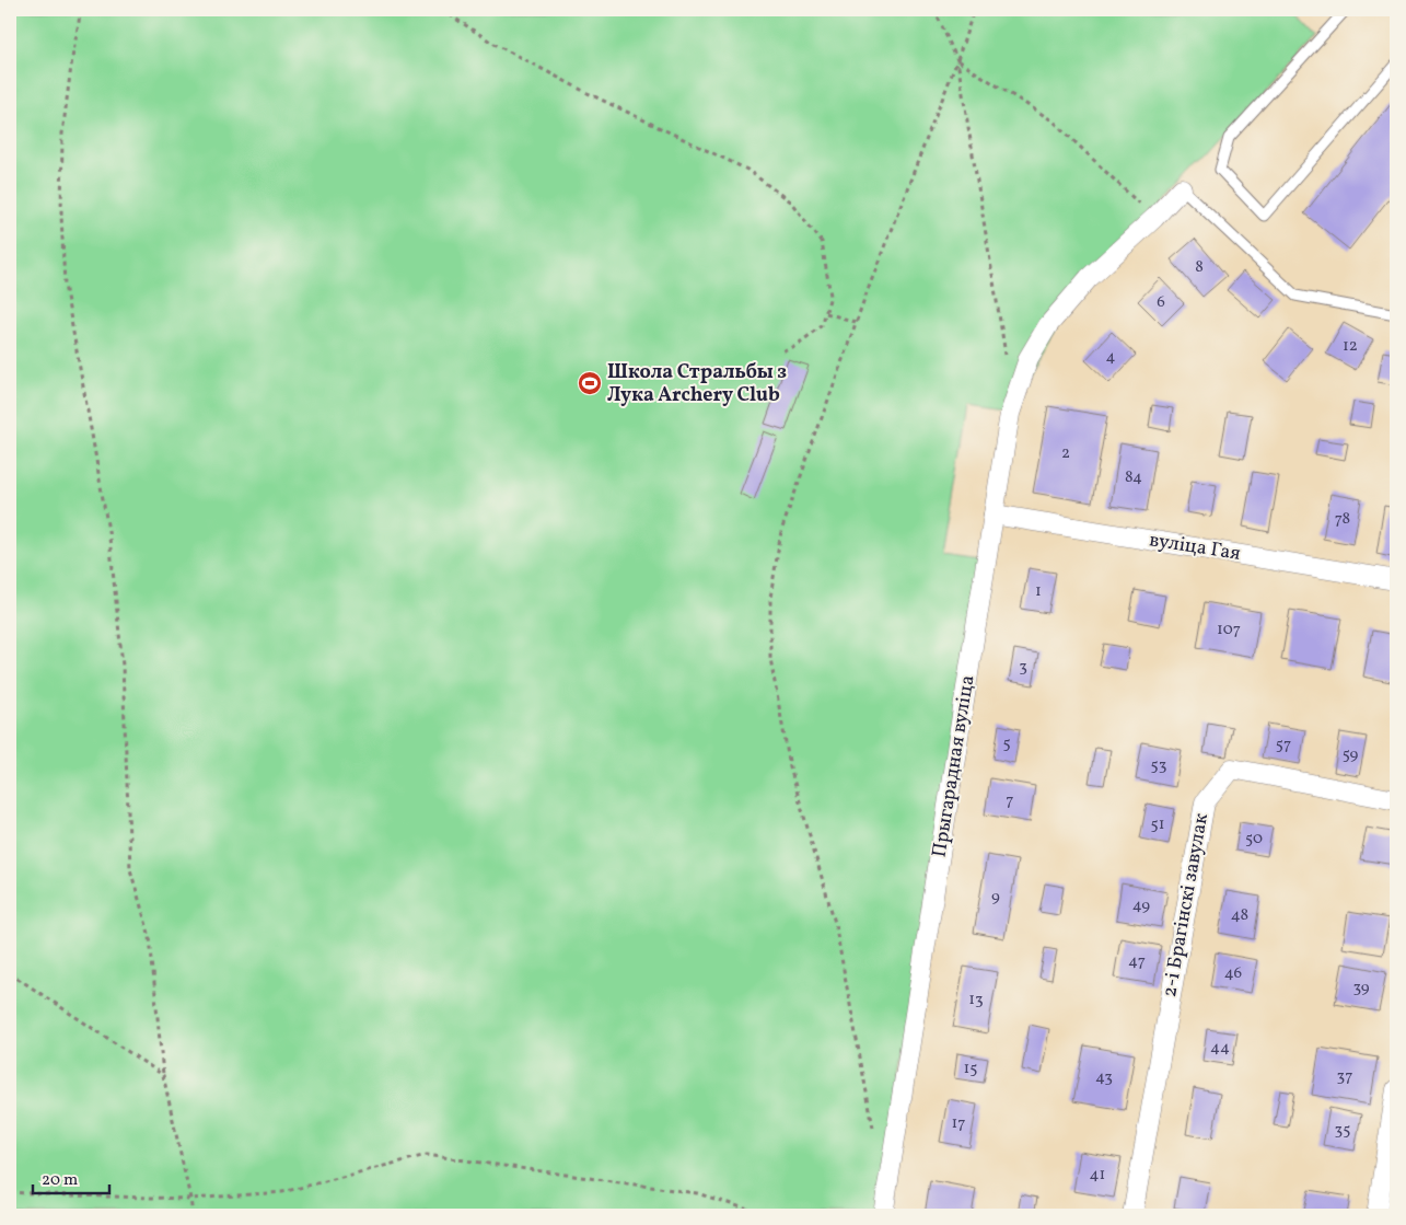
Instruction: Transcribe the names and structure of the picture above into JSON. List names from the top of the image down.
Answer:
{
  "streets": {
    "street": ["вуліца Гая", "Прыгарадная вуліца", "2-і Брагінскі завулак"]
  },
  "crossings": [
    ["вуліца Гая", "Прыгарадная вуліца"]
  ],
  "places": {
    "sports": ["Школа Стральбы з Лука Archery Club"]
  },
  "house_numbers": [
    "8",
    "6",
    "12",
    "4",
    "2",
    "84",
    "78",
    "1",
    "107",
    "3",
    "5",
    "57",
    "59",
    "53",
    "7",
    "51",
    "50",
    "9",
    "49",
    "48",
    "47",
    "46",
    "39",
    "13",
    "44",
    "15",
    "37",
    "43",
    "17",
    "35",
    "41"
  ],
  "scale_bar": "20 m"
}
